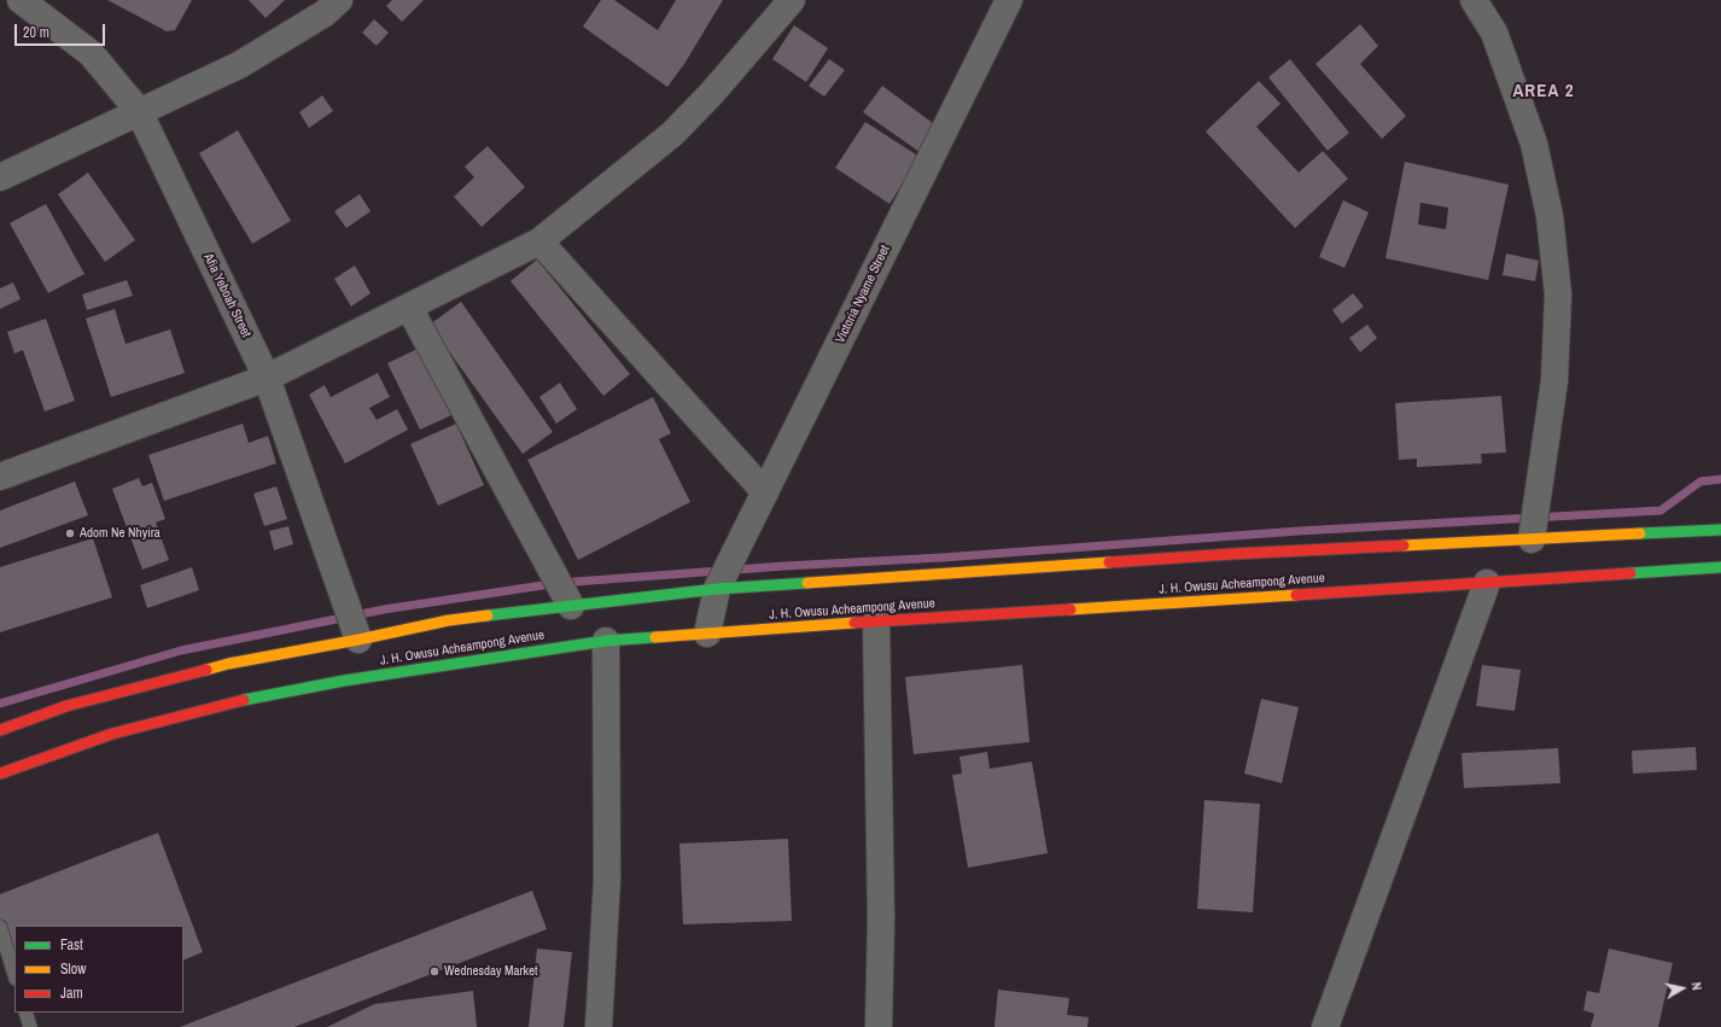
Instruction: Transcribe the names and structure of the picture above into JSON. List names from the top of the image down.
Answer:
{
  "streets": {
    "street": ["Victoria Nyame Street", "Afia Yeboah Street", "J. H. Owusu Acheampong Avenue"]
  },
  "crossings": [
    ["Victoria Nyame Street", "J. H. Owusu Acheampong Avenue"],
    ["Afia Yeboah Street", "J. H. Owusu Acheampong Avenue"]
  ],
  "districts": ["AREA 2"],
  "places": ["Adom Ne Nhyira", "Wednesday Market"],
  "legend": ["Fast", "Slow", "Jam"],
  "scale_bar": "20 m",
  "north": "right"
}
